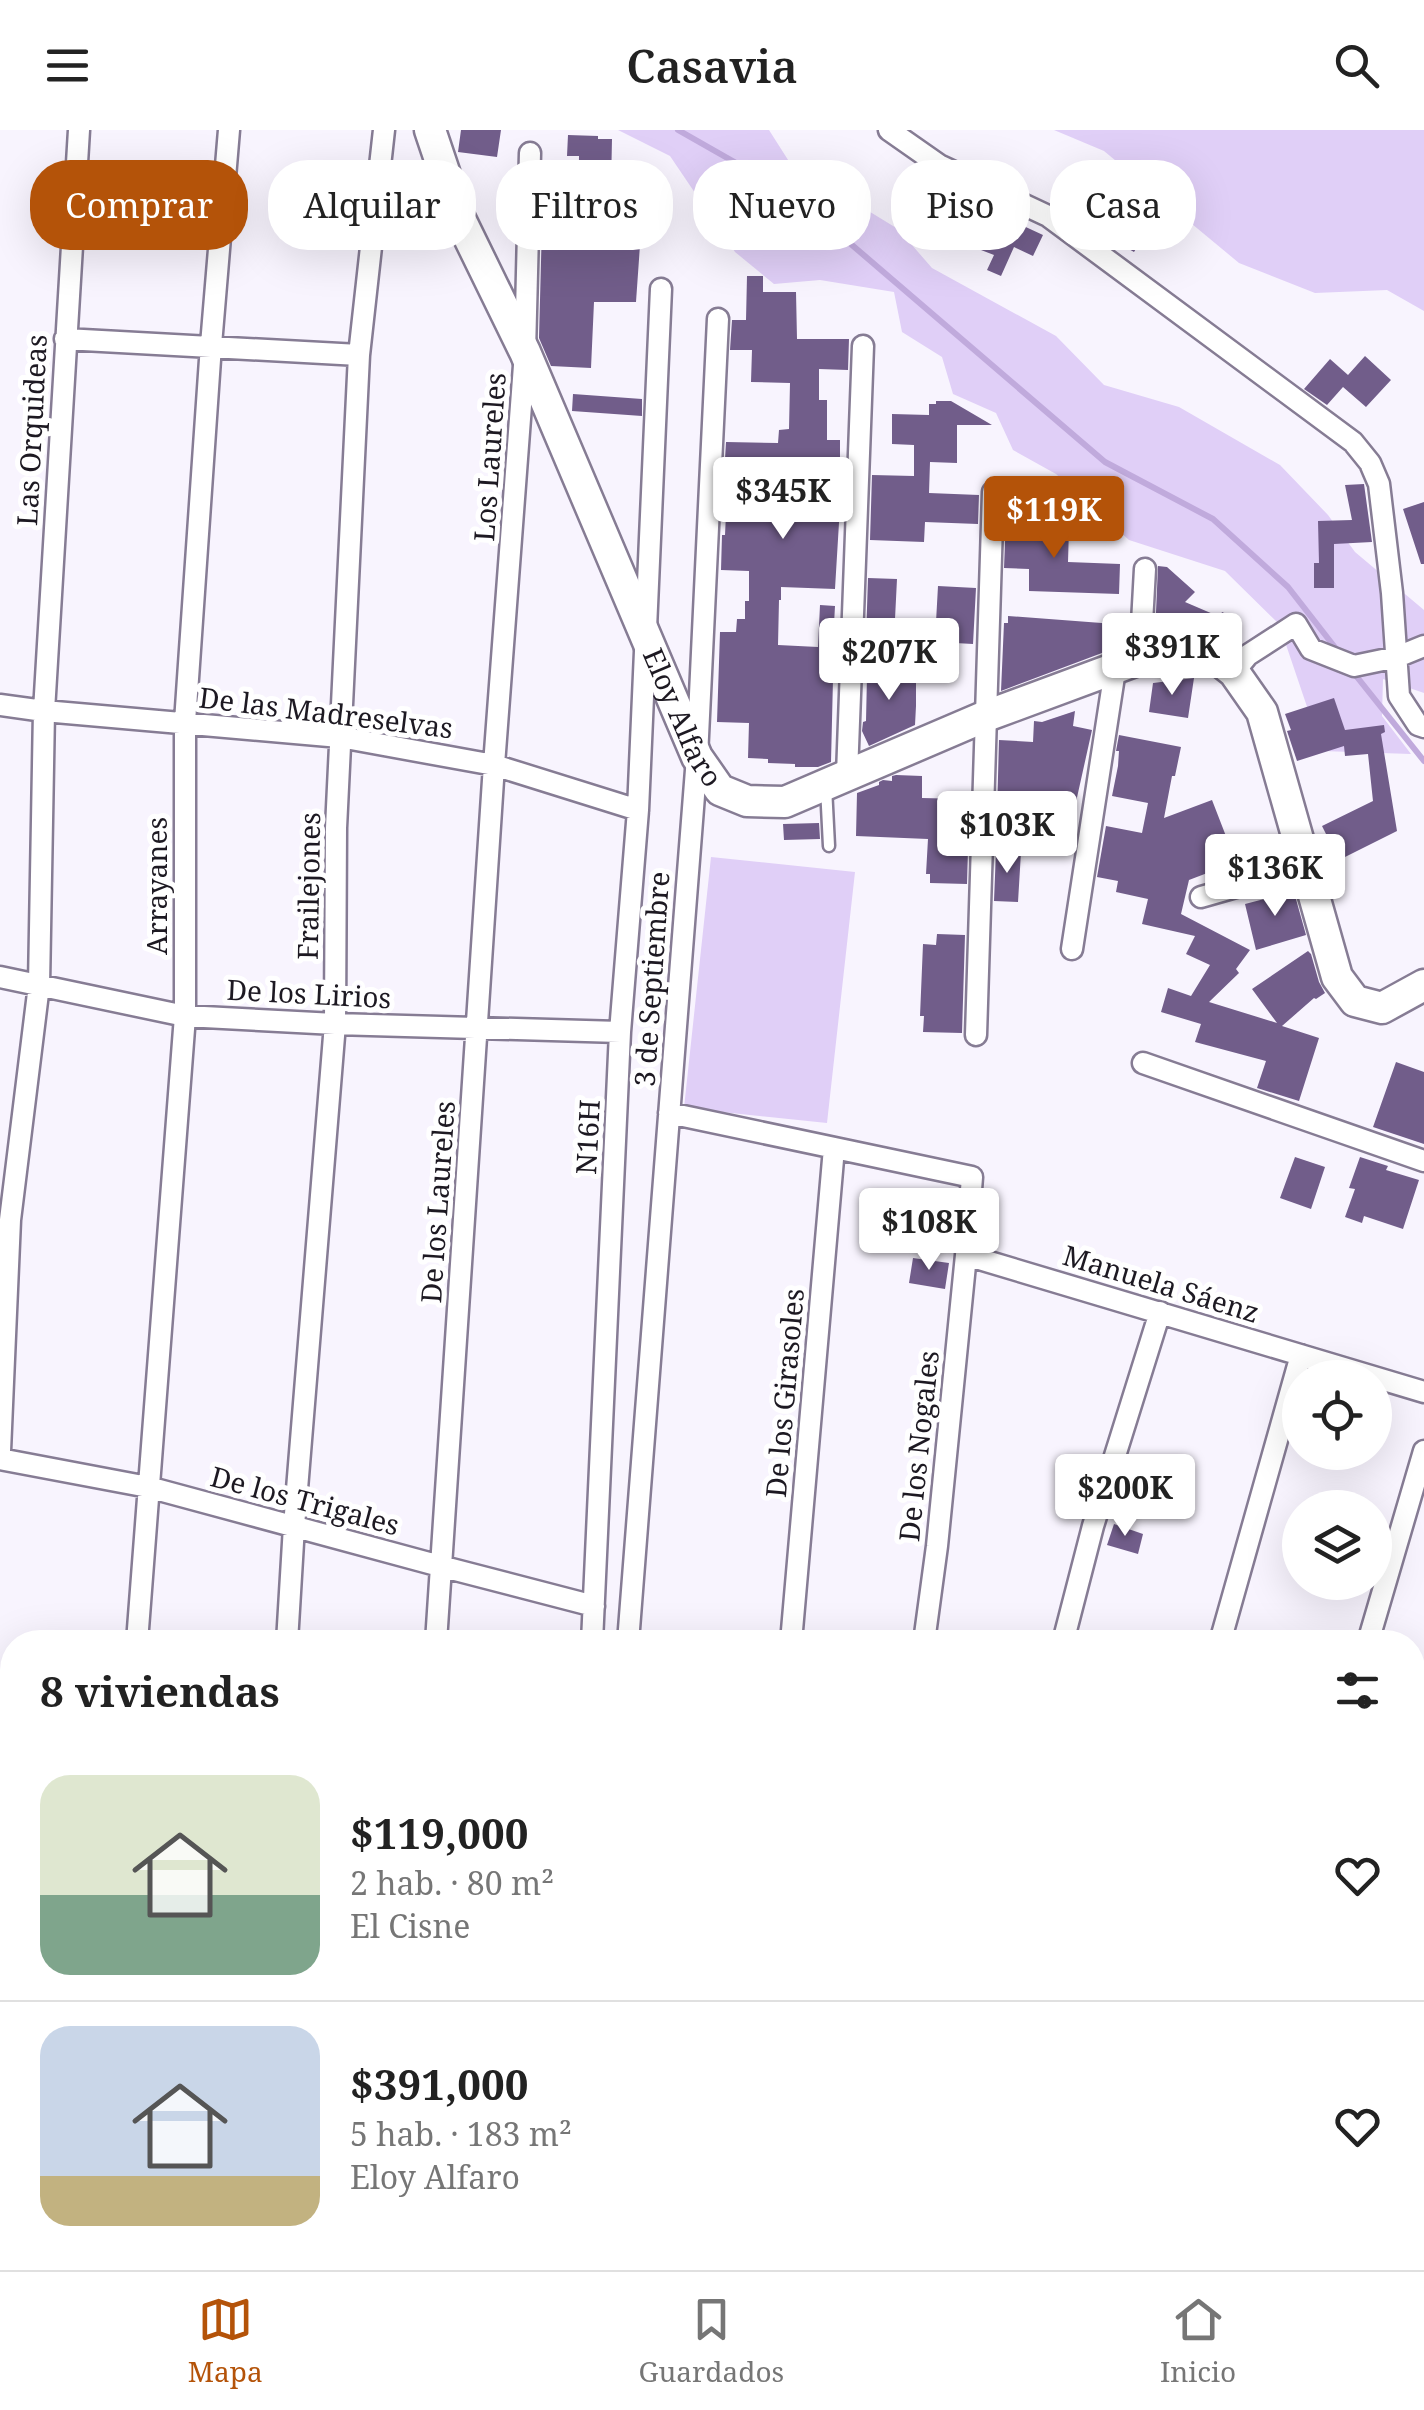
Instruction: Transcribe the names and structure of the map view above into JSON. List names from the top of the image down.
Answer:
{
  "streets": {
    "street": [
      "Las Orquideas",
      "Los Laureles",
      "De las Madreselvas",
      "Eloy Alfaro",
      "Arrayanes",
      "Frailejones",
      "3 de Septiembre",
      "De los Lirios",
      "N16H",
      "De los Laureles",
      "Manuela Sáenz",
      "De los Girasoles",
      "De los Nogales",
      "De los Trigales"
    ]
  },
  "crossings": [
    ["Las Orquideas", "De las Madreselvas"],
    ["Las Orquideas", "De los Lirios"],
    ["Los Laureles", "De las Madreselvas"],
    ["Los Laureles", "Eloy Alfaro"],
    ["Los Laureles", "De los Laureles"],
    ["De las Madreselvas", "Arrayanes"],
    ["De las Madreselvas", "Frailejones"],
    ["De las Madreselvas", "N16H"],
    ["De las Madreselvas", "De los Laureles"],
    ["Eloy Alfaro", "3 de Septiembre"],
    ["Eloy Alfaro", "N16H"],
    ["Arrayanes", "De los Lirios"],
    ["Arrayanes", "De los Trigales"],
    ["Frailejones", "De los Lirios"],
    ["Frailejones", "De los Trigales"],
    ["De los Lirios", "N16H"],
    ["De los Lirios", "De los Laureles"],
    ["N16H", "De los Trigales"],
    ["De los Laureles", "De los Trigales"],
    ["Manuela Sáenz", "De los Nogales"]
  ],
  "page": {
    "header": "Casavia",
    "chip": [
      "Comprar",
      "Alquilar",
      "Filtros",
      "Nuevo",
      "Piso",
      "Casa"
    ],
    "price": [
      "$345K",
      "$119K",
      "$391K",
      "$207K",
      "$103K",
      "$136K",
      "$108K",
      "$200K"
    ],
    "heading": "8 viviendas",
    "list": [
      {
        "name": "$119,000",
        "note": "2 hab. · 80 m² · El Cisne"
      },
      {
        "name": "$391,000",
        "note": "5 hab. · 183 m² · Eloy Alfaro"
      }
    ],
    "tabs": ["Mapa", "Guardados", "Inicio"]
  }
}
